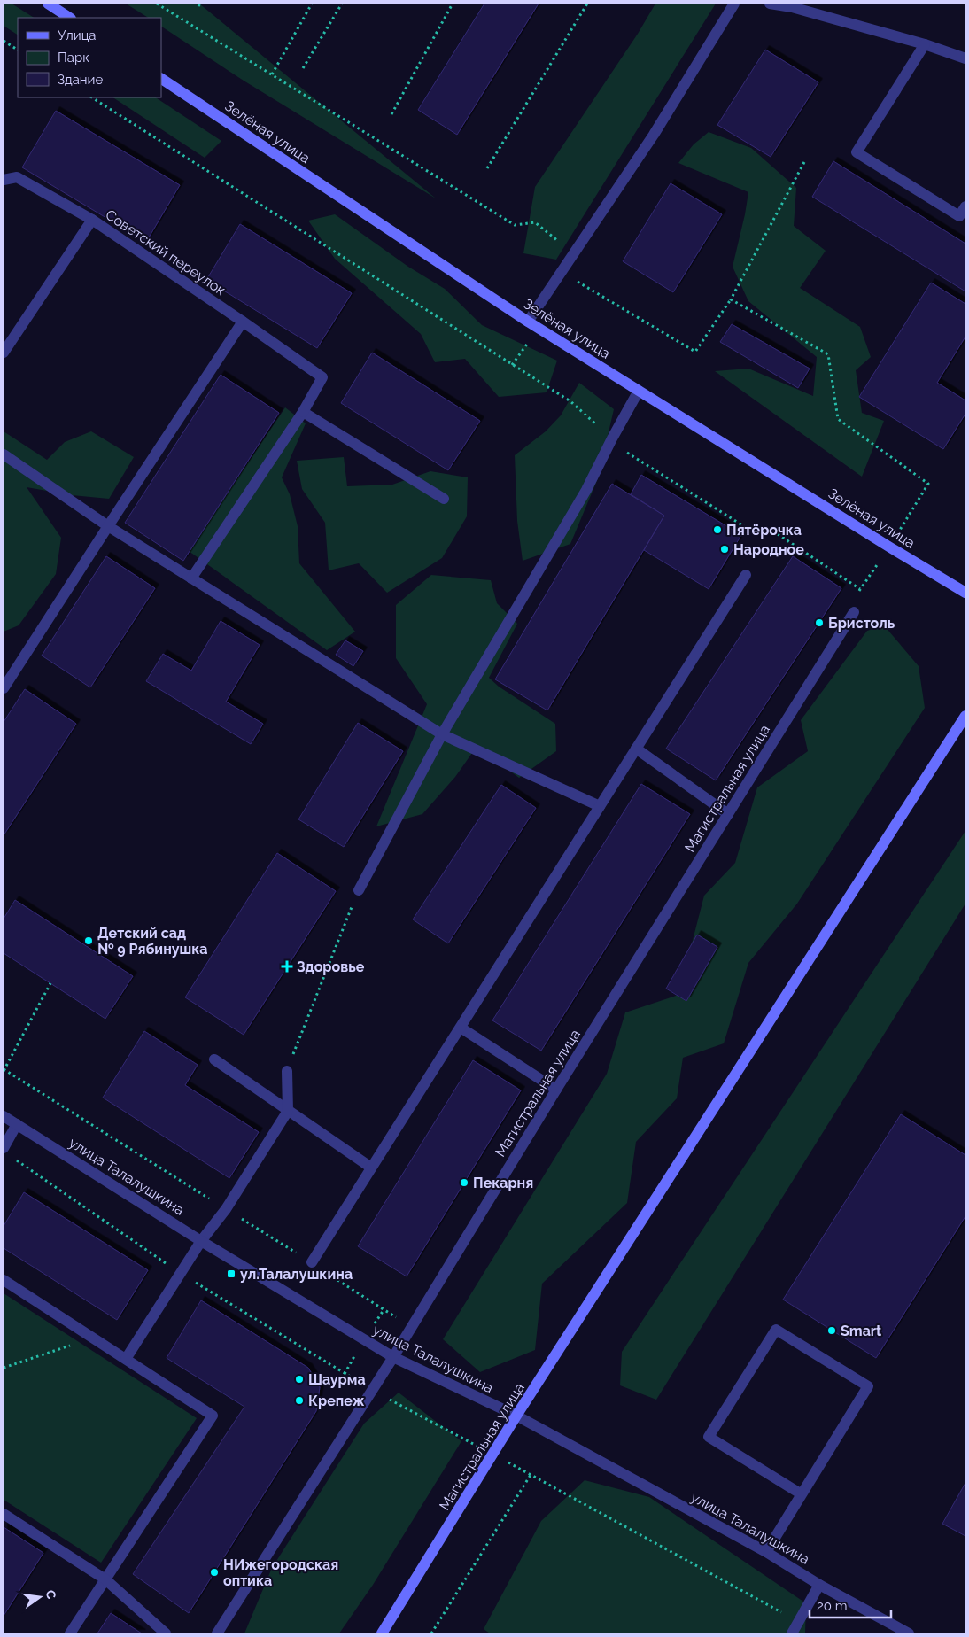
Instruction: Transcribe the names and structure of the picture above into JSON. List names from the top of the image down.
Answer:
{
  "streets": {
    "main road": ["Зелёная улица", "Магистральная улица"],
    "street": ["Советский переулок", "улица Талалушкина"]
  },
  "crossings": [
    ["Магистральная улица", "улица Талалушкина"]
  ],
  "places": {
    "other": [
      "Пятёрочка",
      "Народное",
      "Бристоль",
      "Детский сад № 9 Рябинушка",
      "Пекарня",
      "Smart",
      "Шаурма",
      "Крепеж",
      "НИжегородская оптика"
    ],
    "health": ["Здоровье"],
    "transit": ["ул.Талалушкина"]
  },
  "legend": ["Улица", "Парк", "Здание"],
  "scale_bar": "20 m",
  "north": "right"
}
